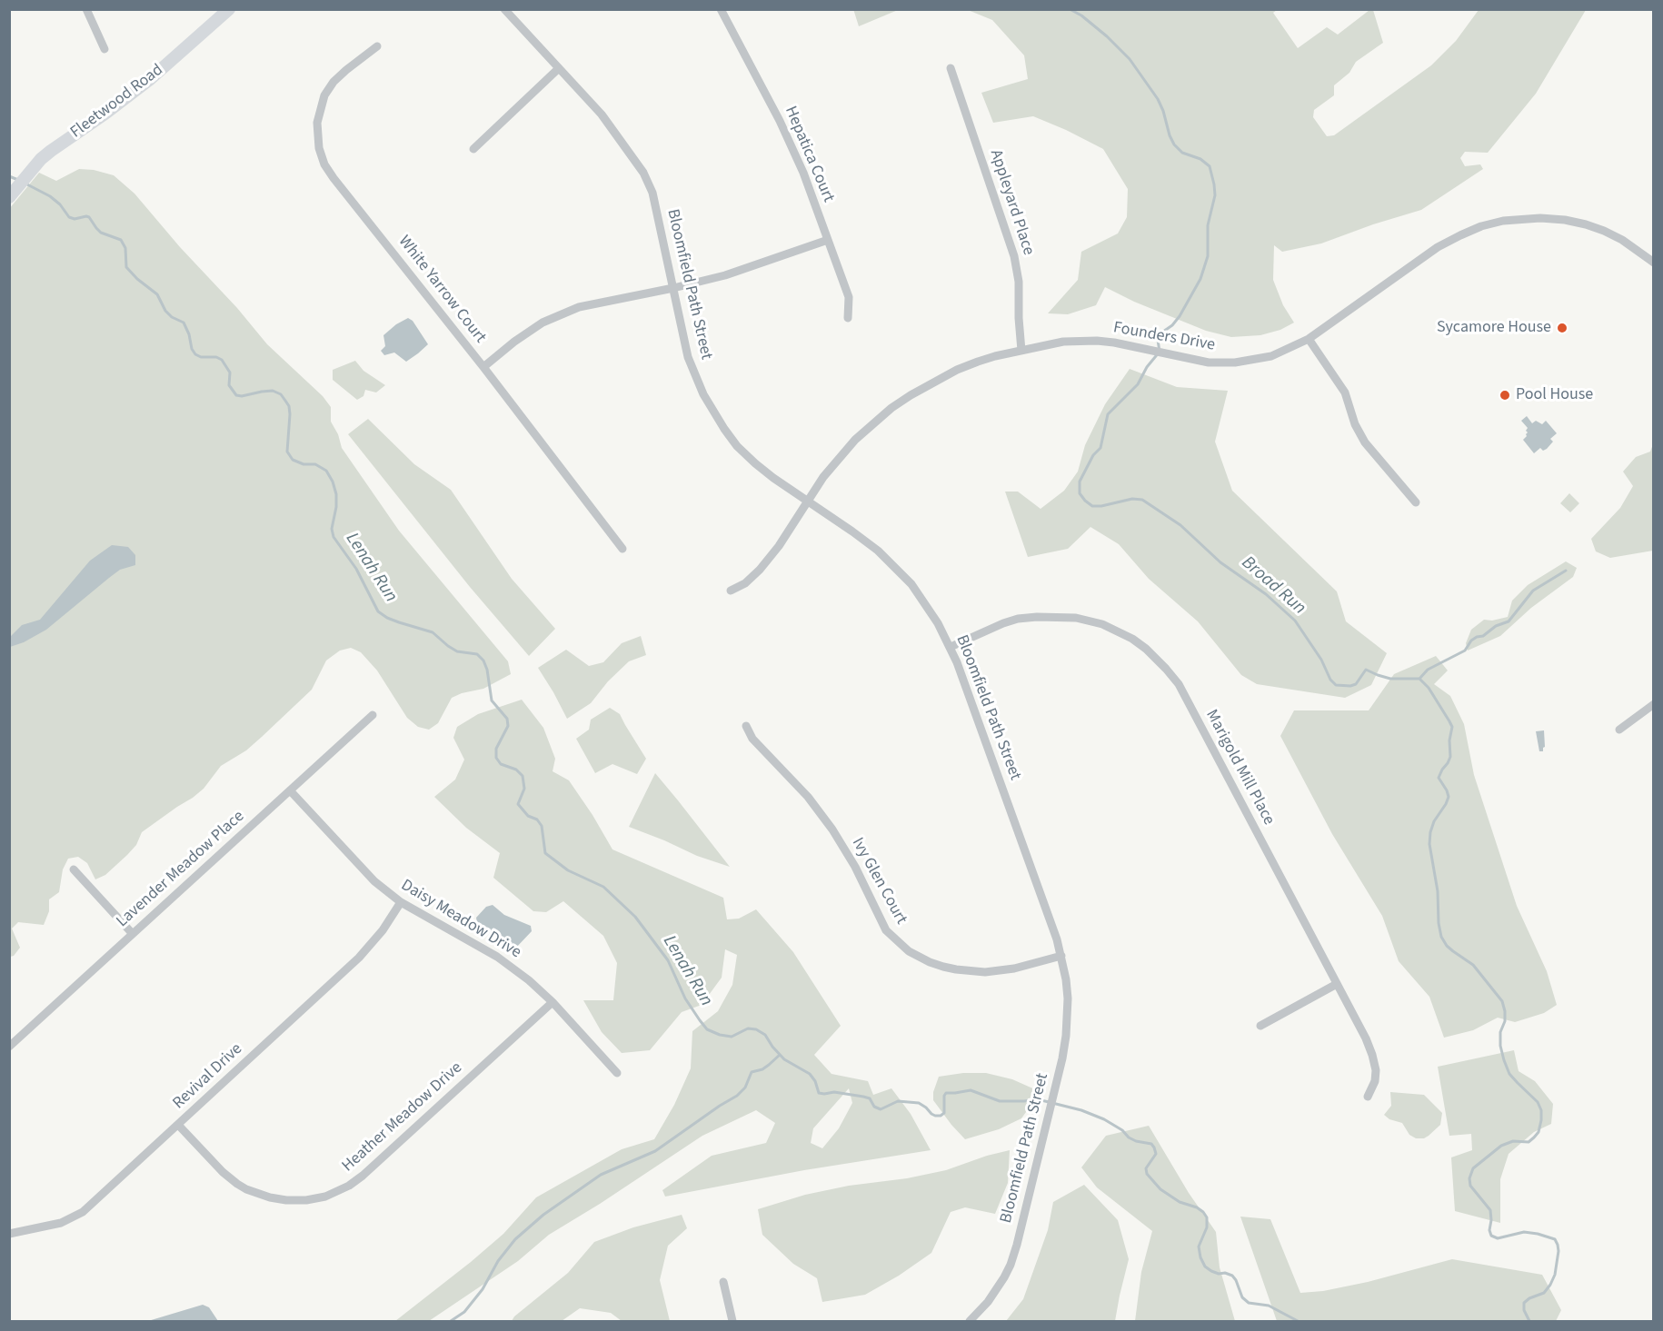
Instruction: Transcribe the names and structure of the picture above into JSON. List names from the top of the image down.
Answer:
{
  "streets": {
    "main road": ["Fleetwood Road"],
    "street": [
      "Hepatica Court",
      "Appleyard Place",
      "Bloomfield Path Street",
      "White Yarrow Court",
      "Founders Drive",
      "Marigold Mill Place",
      "Lavender Meadow Place",
      "Ivy Glen Court",
      "Daisy Meadow Drive",
      "Revival Drive",
      "Heather Meadow Drive"
    ]
  },
  "crossings": [
    ["Appleyard Place", "Founders Drive"],
    ["Bloomfield Path Street", "Founders Drive"],
    ["Bloomfield Path Street", "Marigold Mill Place"],
    ["Bloomfield Path Street", "Ivy Glen Court"],
    ["Lavender Meadow Place", "Daisy Meadow Drive"],
    ["Daisy Meadow Drive", "Revival Drive"],
    ["Daisy Meadow Drive", "Heather Meadow Drive"],
    ["Revival Drive", "Heather Meadow Drive"]
  ],
  "water": ["Lenah Run", "Broad Run"],
  "places": ["Sycamore House", "Pool House"]
}
